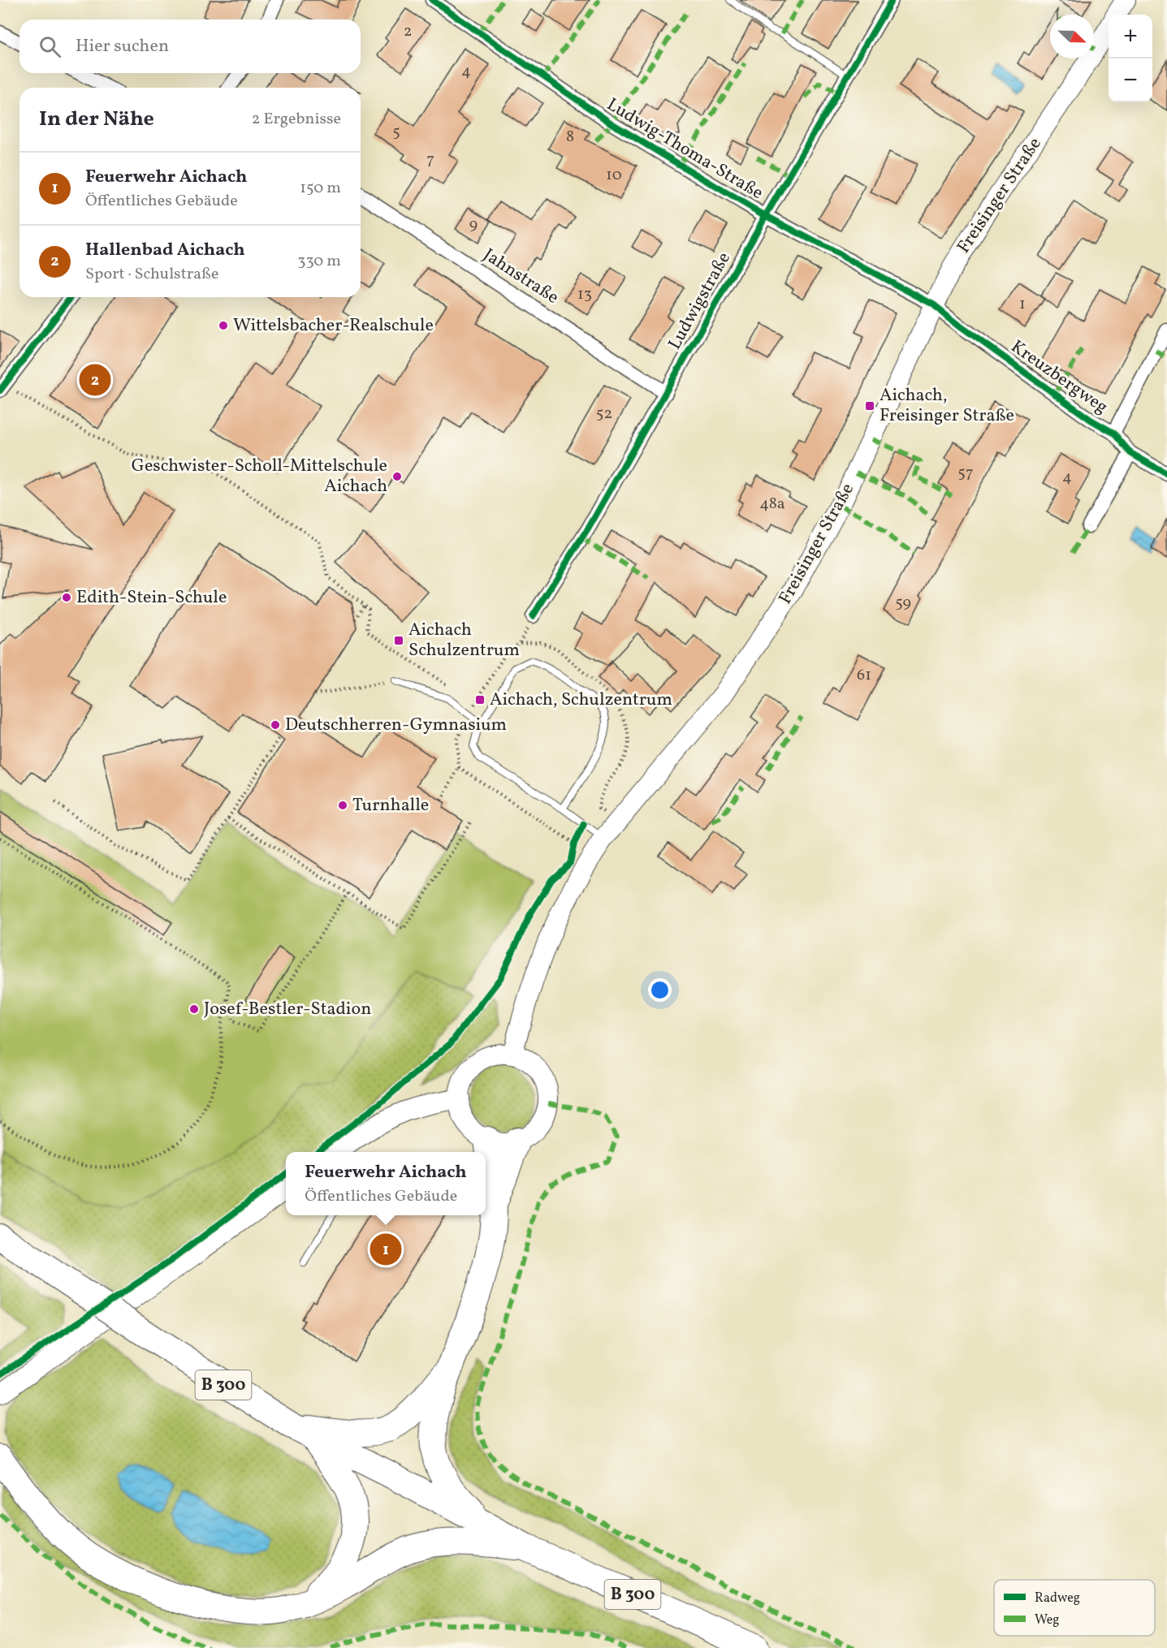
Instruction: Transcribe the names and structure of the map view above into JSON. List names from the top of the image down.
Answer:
{
  "streets": {
    "highway": ["B 300"],
    "main road": ["Freisinger Straße"],
    "street": [
      "Ludwig-Thoma-Straße",
      "Jahnstraße",
      "Ludwigstraße",
      "Kreuzbergweg"
    ]
  },
  "crossings": [
    ["Ludwig-Thoma-Straße", "Freisinger Straße"],
    ["Ludwig-Thoma-Straße", "Ludwigstraße"],
    ["Ludwig-Thoma-Straße", "Kreuzbergweg"],
    ["Freisinger Straße", "Kreuzbergweg"],
    ["Jahnstraße", "Ludwigstraße"]
  ],
  "places": {
    "other": [
      "Wittelsbacher-Realschule",
      "Geschwister-Scholl-Mittelschule Aichach",
      "Edith-Stein-Schule",
      "Deutschherren-Gymnasium",
      "Turnhalle",
      "Josef-Bestler-Stadion"
    ],
    "transit": ["Aichach, Freisinger Straße", "Aichach Schulzentrum", "Aichach, Schulzentrum"]
  },
  "house_numbers": [
    "2",
    "4",
    "5",
    "8",
    "7",
    "10",
    "9",
    "13",
    "1",
    "52",
    "57",
    "4",
    "48a",
    "59",
    "61"
  ],
  "legend": ["Radweg", "Weg"],
  "north": "bottom right",
  "page": {
    "map_buttons": ["+", "−"],
    "search": "Hier suchen",
    "heading": ["In der Nähe", "2 Ergebnisse"],
    "list": [
      {
        "mark": "1",
        "name": "Feuerwehr Aichach",
        "note": "Öffentliches Gebäude",
        "value": "150 m"
      },
      {
        "mark": "2",
        "name": "Hallenbad Aichach",
        "note": "Sport · Schulstraße",
        "value": "330 m"
      }
    ],
    "pins": ["2", "1"],
    "popup": ["Feuerwehr Aichach", "Öffentliches Gebäude"]
  }
}
